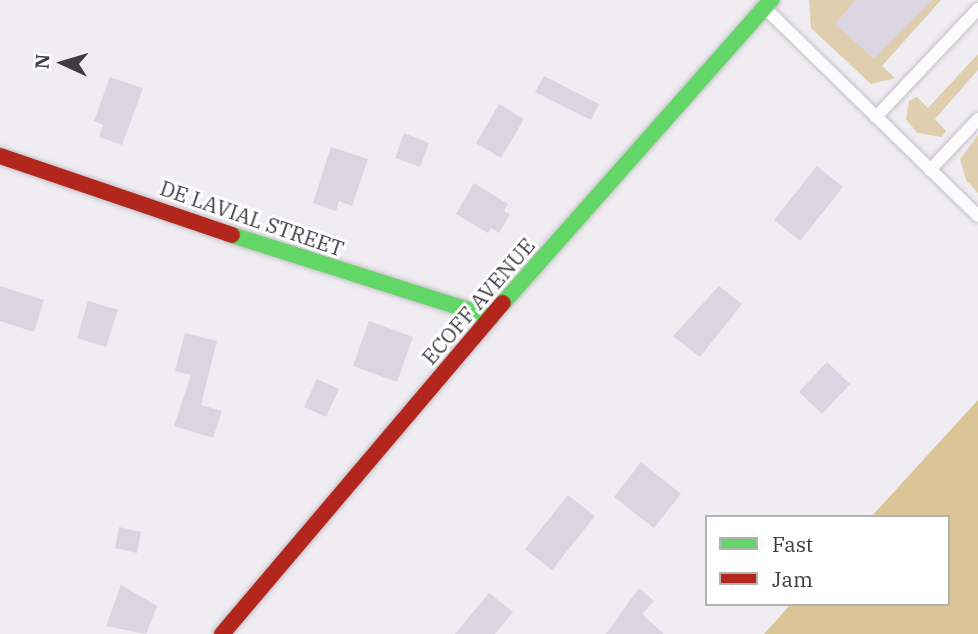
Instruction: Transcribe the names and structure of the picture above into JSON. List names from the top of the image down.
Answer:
{
  "streets": {
    "street": ["DE LAVIAL STREET", "ECOFF AVENUE"]
  },
  "crossings": [
    ["DE LAVIAL STREET", "ECOFF AVENUE"]
  ],
  "legend": ["Fast", "Jam"],
  "north": "left"
}
